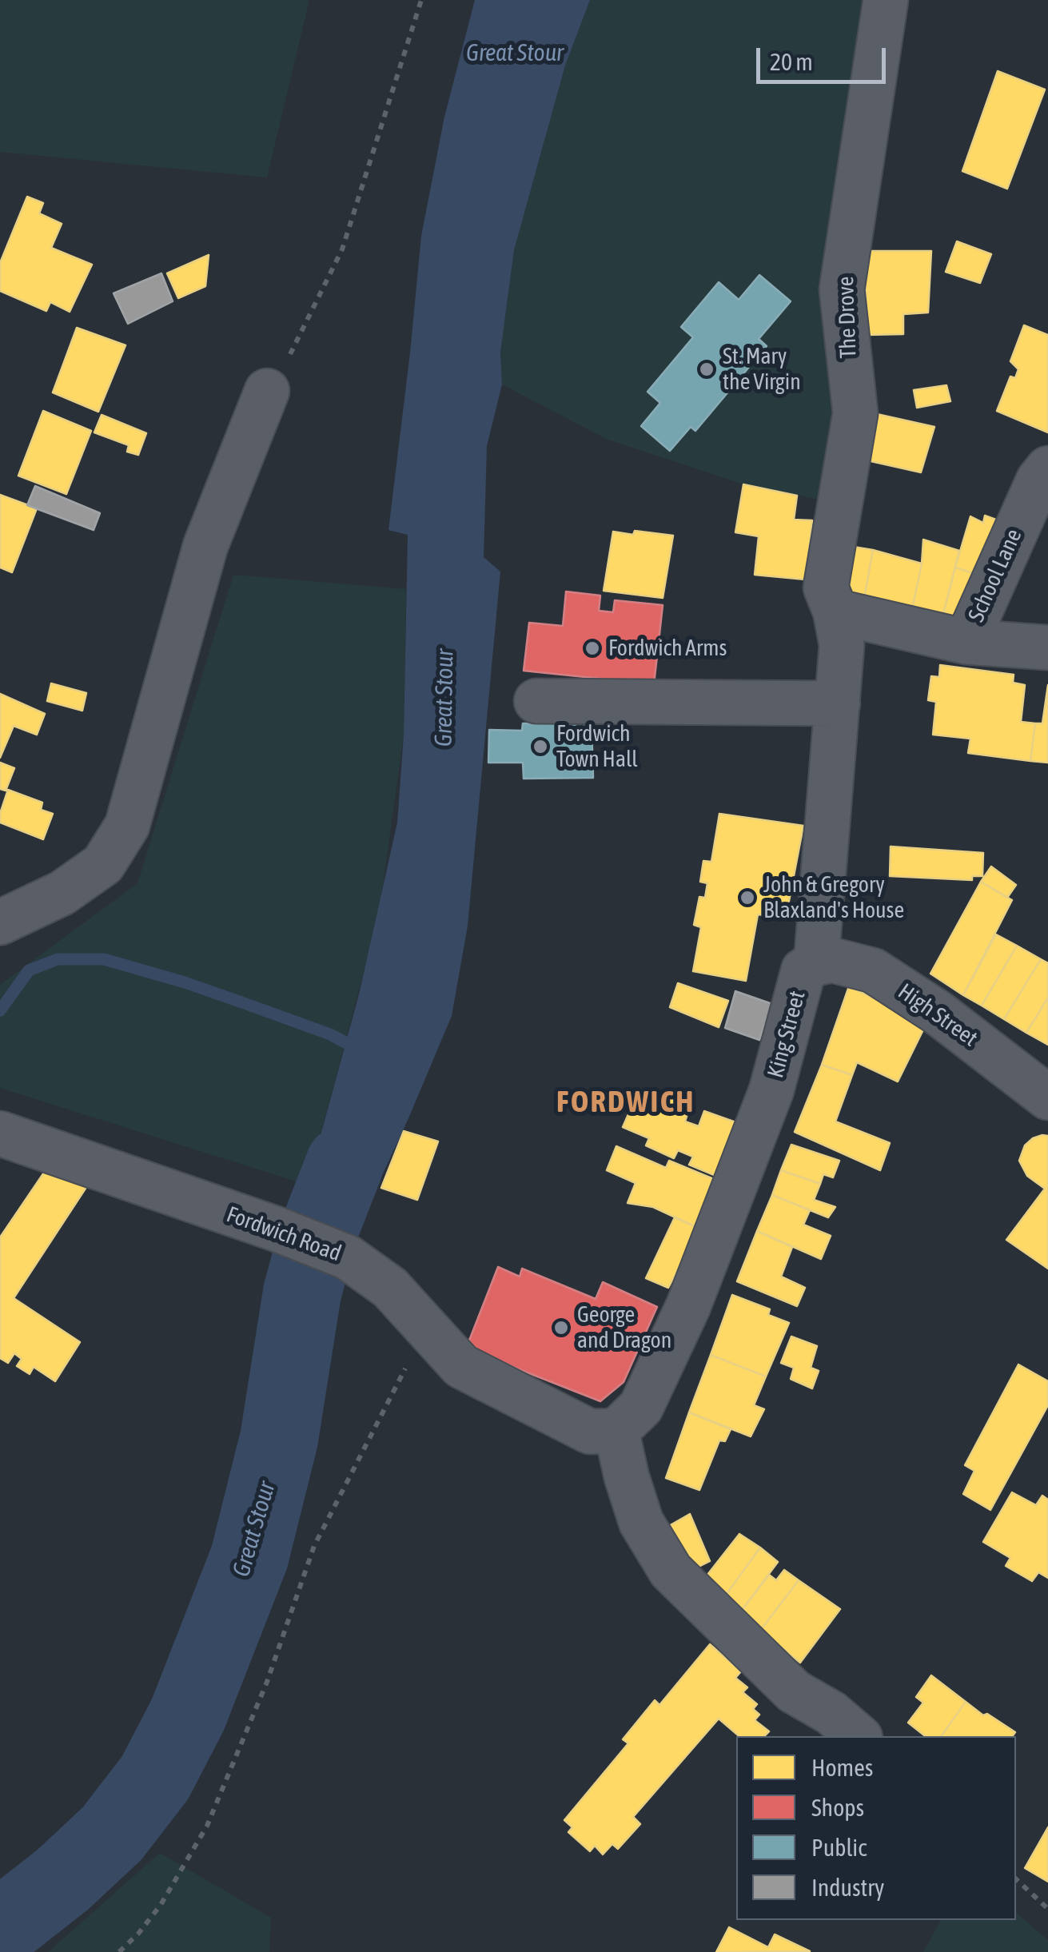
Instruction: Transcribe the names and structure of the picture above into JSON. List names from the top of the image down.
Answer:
{
  "streets": {
    "street": [
      "The Drove",
      "School Lane",
      "High Street",
      "King Street",
      "Fordwich Road"
    ]
  },
  "crossings": [
    ["The Drove", "King Street"],
    ["High Street", "King Street"],
    ["King Street", "Fordwich Road"]
  ],
  "districts": ["FORDWICH"],
  "water": ["Great Stour"],
  "places": [
    "St. Mary the Virgin",
    "Fordwich Arms",
    "Fordwich Town Hall",
    "John & Gregory Blaxland's House",
    "George and Dragon"
  ],
  "legend": [
    "Homes",
    "Shops",
    "Public",
    "Industry"
  ],
  "scale_bar": "20 m"
}
